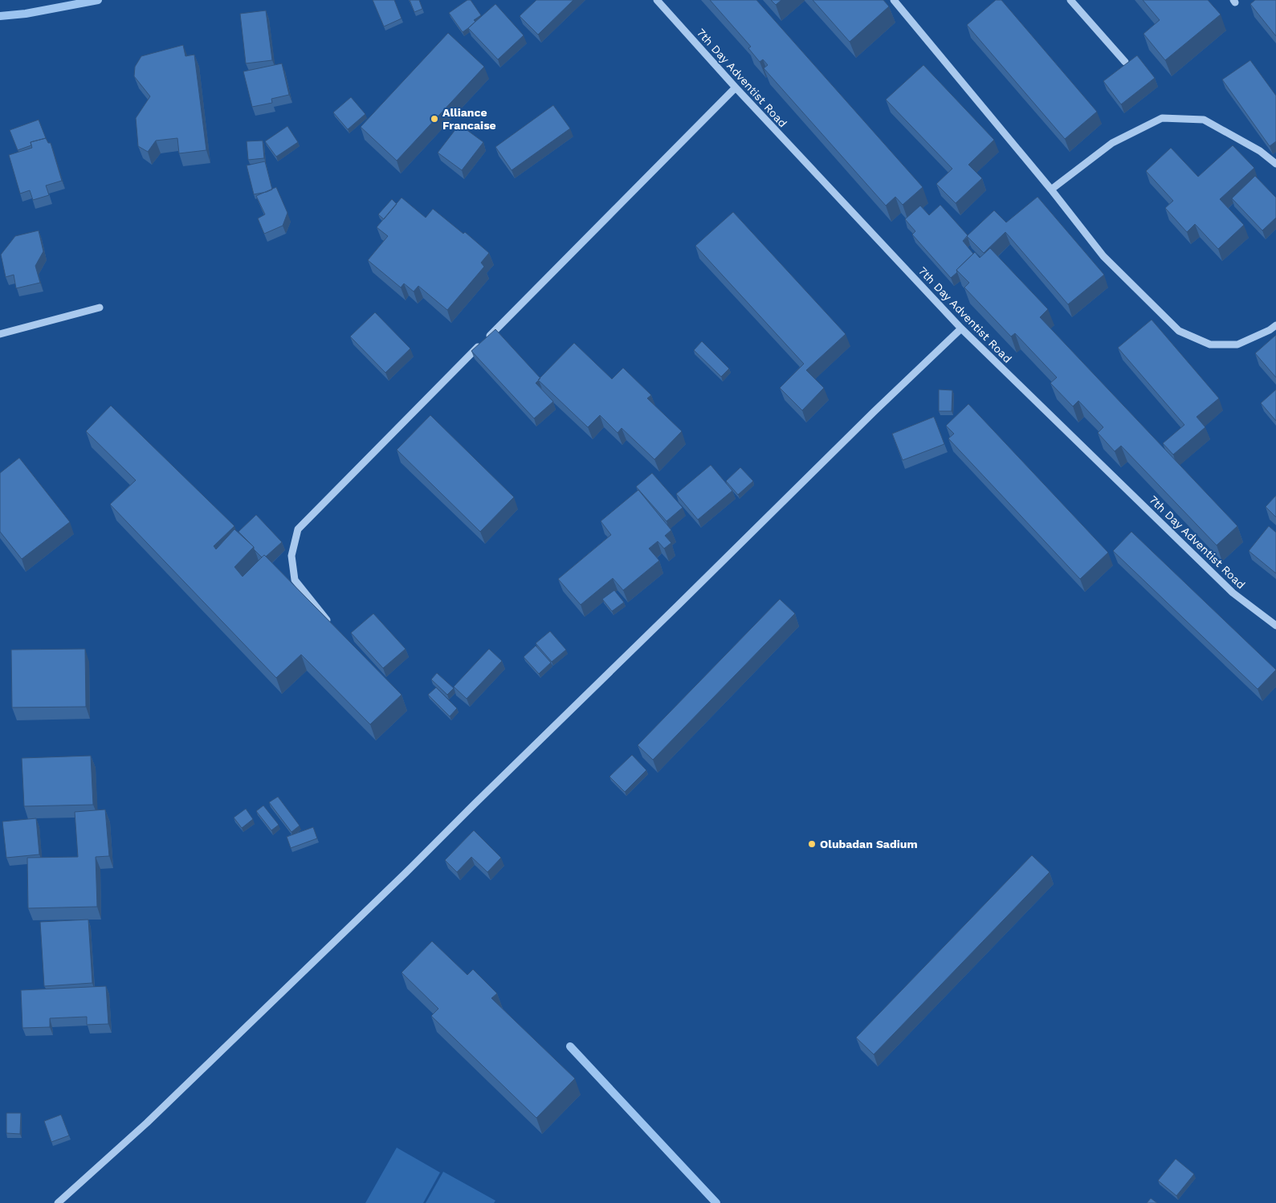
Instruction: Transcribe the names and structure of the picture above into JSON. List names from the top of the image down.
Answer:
{
  "streets": {
    "street": ["7th Day Adventist Road"]
  },
  "places": ["Alliance Francaise", "Olubadan Sadium"]
}
